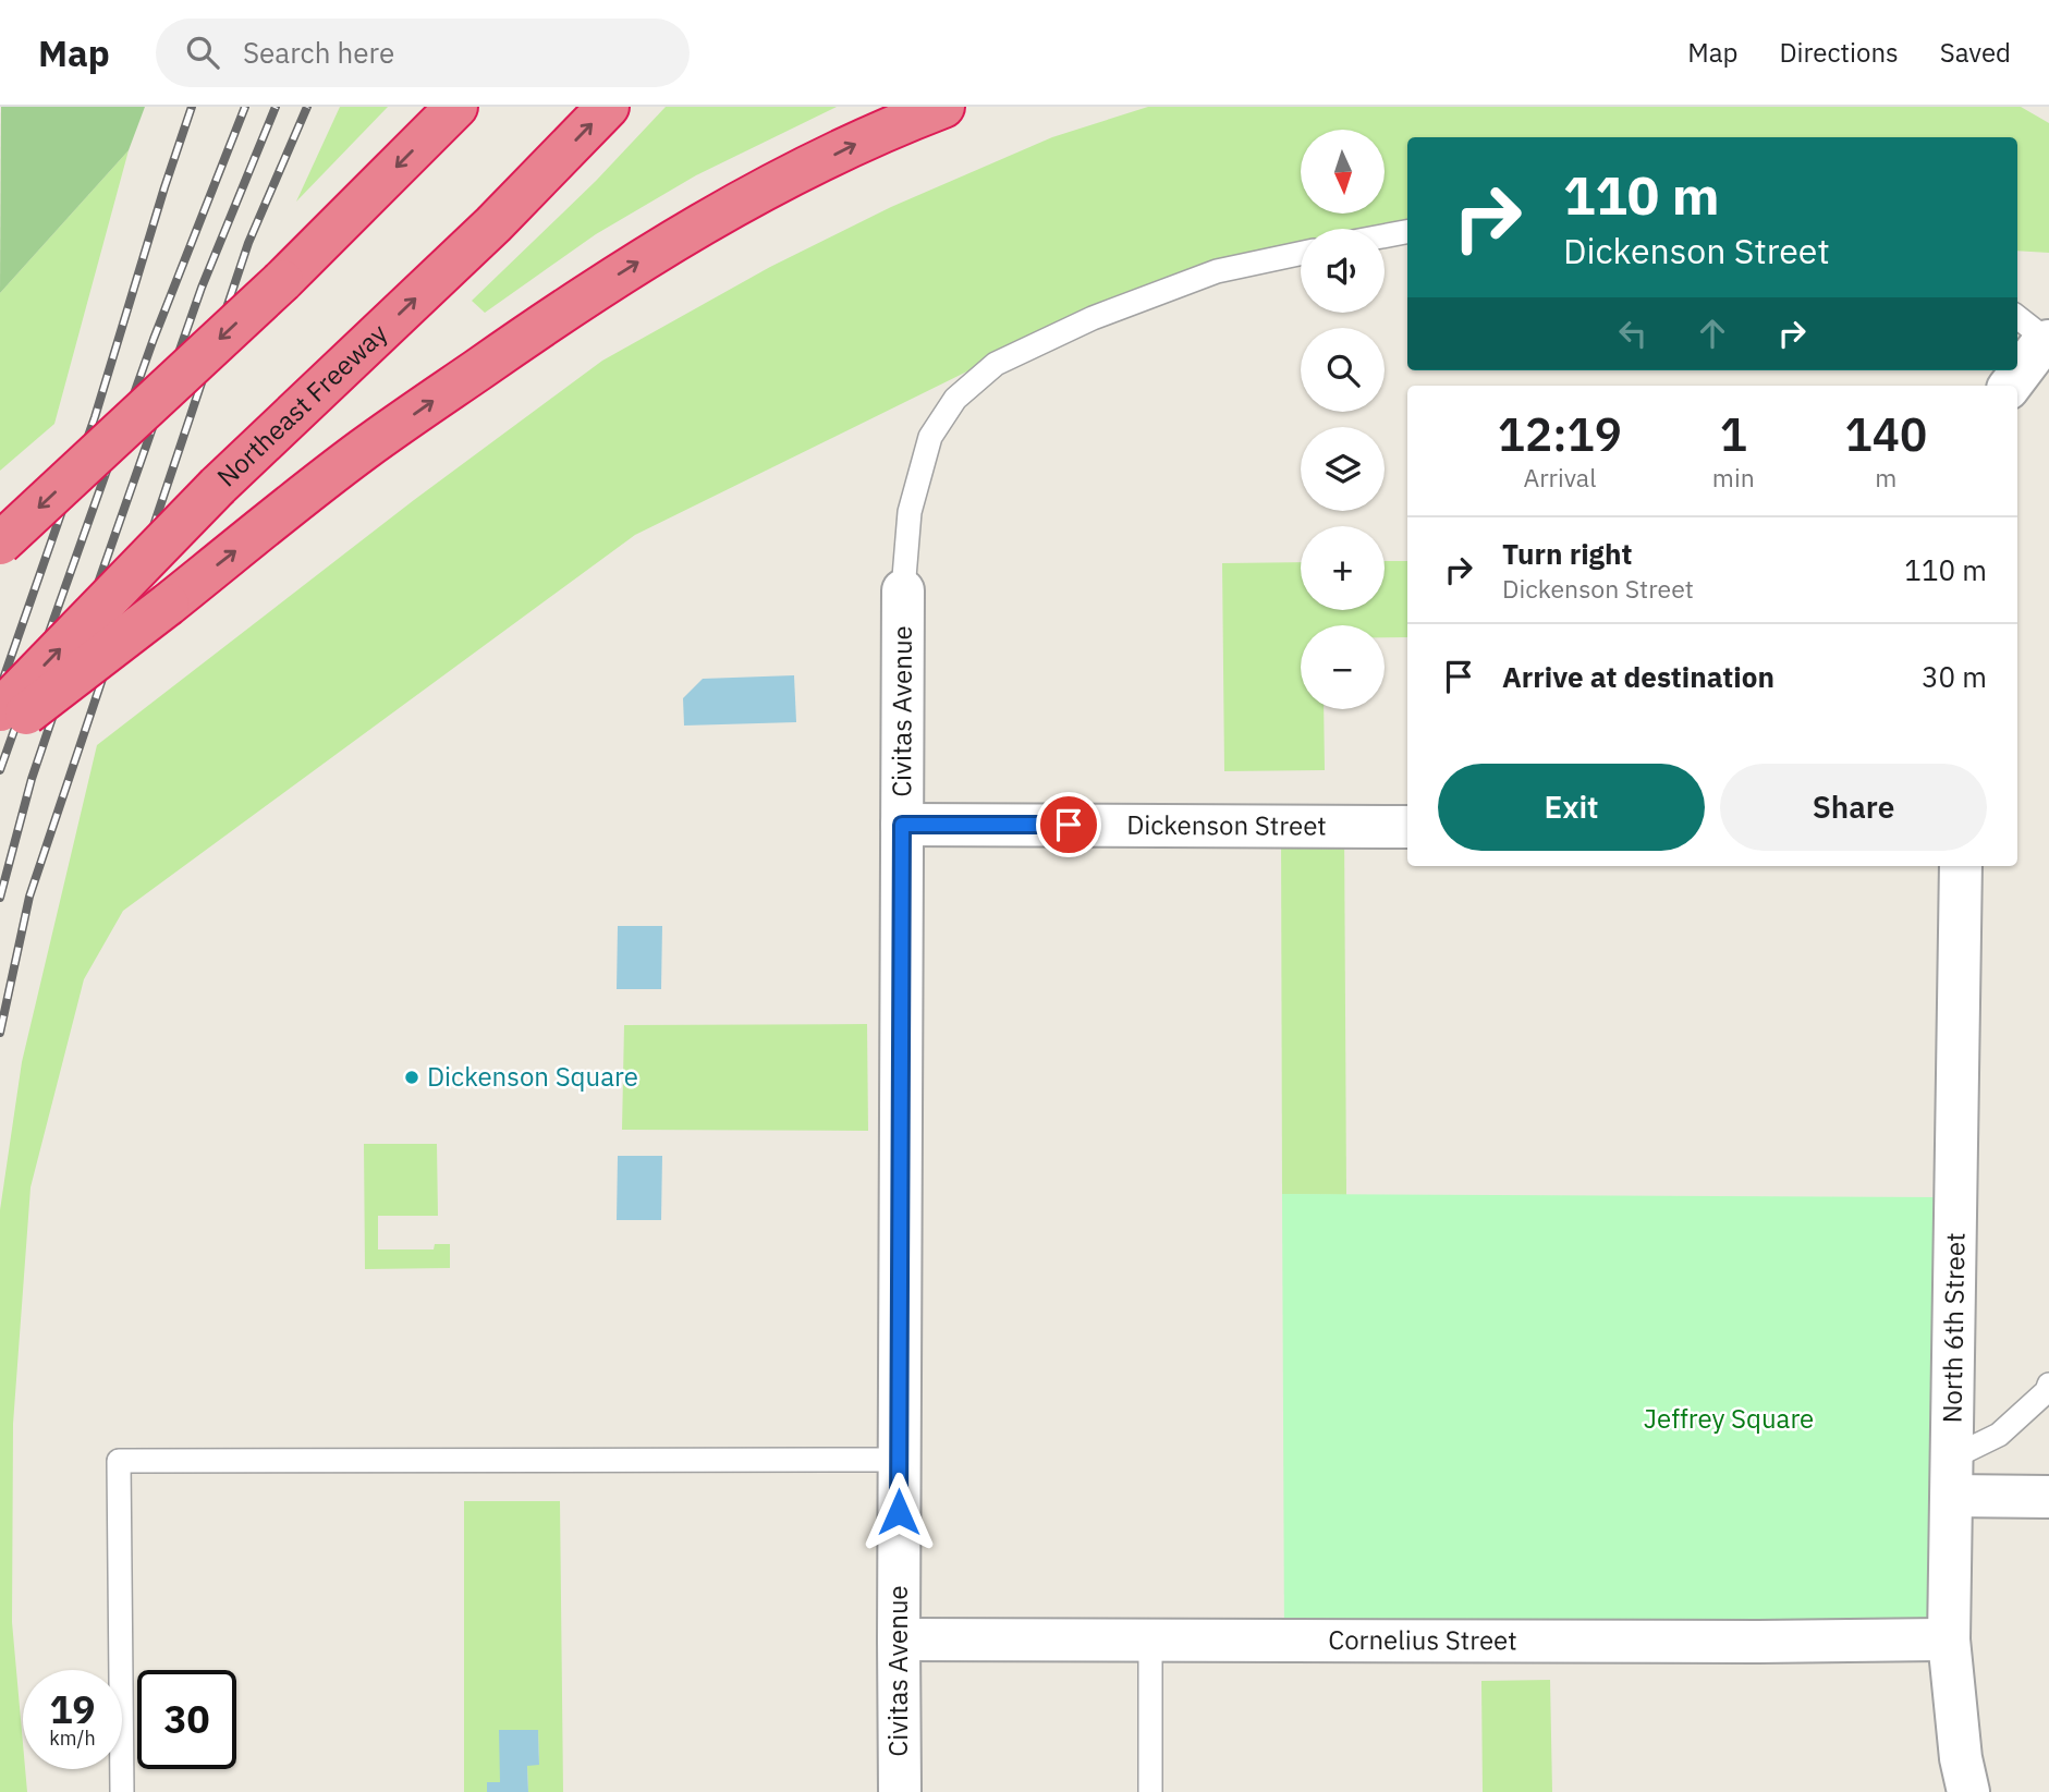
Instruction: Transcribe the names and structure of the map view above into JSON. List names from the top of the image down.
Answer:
{
  "streets": {
    "highway": ["Northeast Freeway"],
    "street": [
      "Civitas Avenue",
      "Dickenson Street",
      "North 6th Street",
      "Cornelius Street"
    ]
  },
  "crossings": [
    ["Civitas Avenue", "Dickenson Street"],
    ["Civitas Avenue", "Cornelius Street"],
    ["North 6th Street", "Cornelius Street"]
  ],
  "parks": ["Jeffrey Square"],
  "places": ["Dickenson Square"],
  "north": "bottom",
  "page": {
    "header": "Map",
    "search": "Search here",
    "nav": ["Map", "Directions", "Saved"],
    "map_buttons": ["+", "−"],
    "turn": ["110 m", "Dickenson Street"],
    "eta": [
      "12:19",
      "Arrival",
      "1",
      "min",
      "140",
      "m"
    ],
    "list": [
      {
        "name": "Turn right",
        "note": "Dickenson Street",
        "value": "110 m"
      },
      {
        "name": "Arrive at destination",
        "value": "30 m"
      }
    ],
    "buttons": ["Exit", "Share"],
    "speed": "19 km/h",
    "limit": "30"
  }
}
